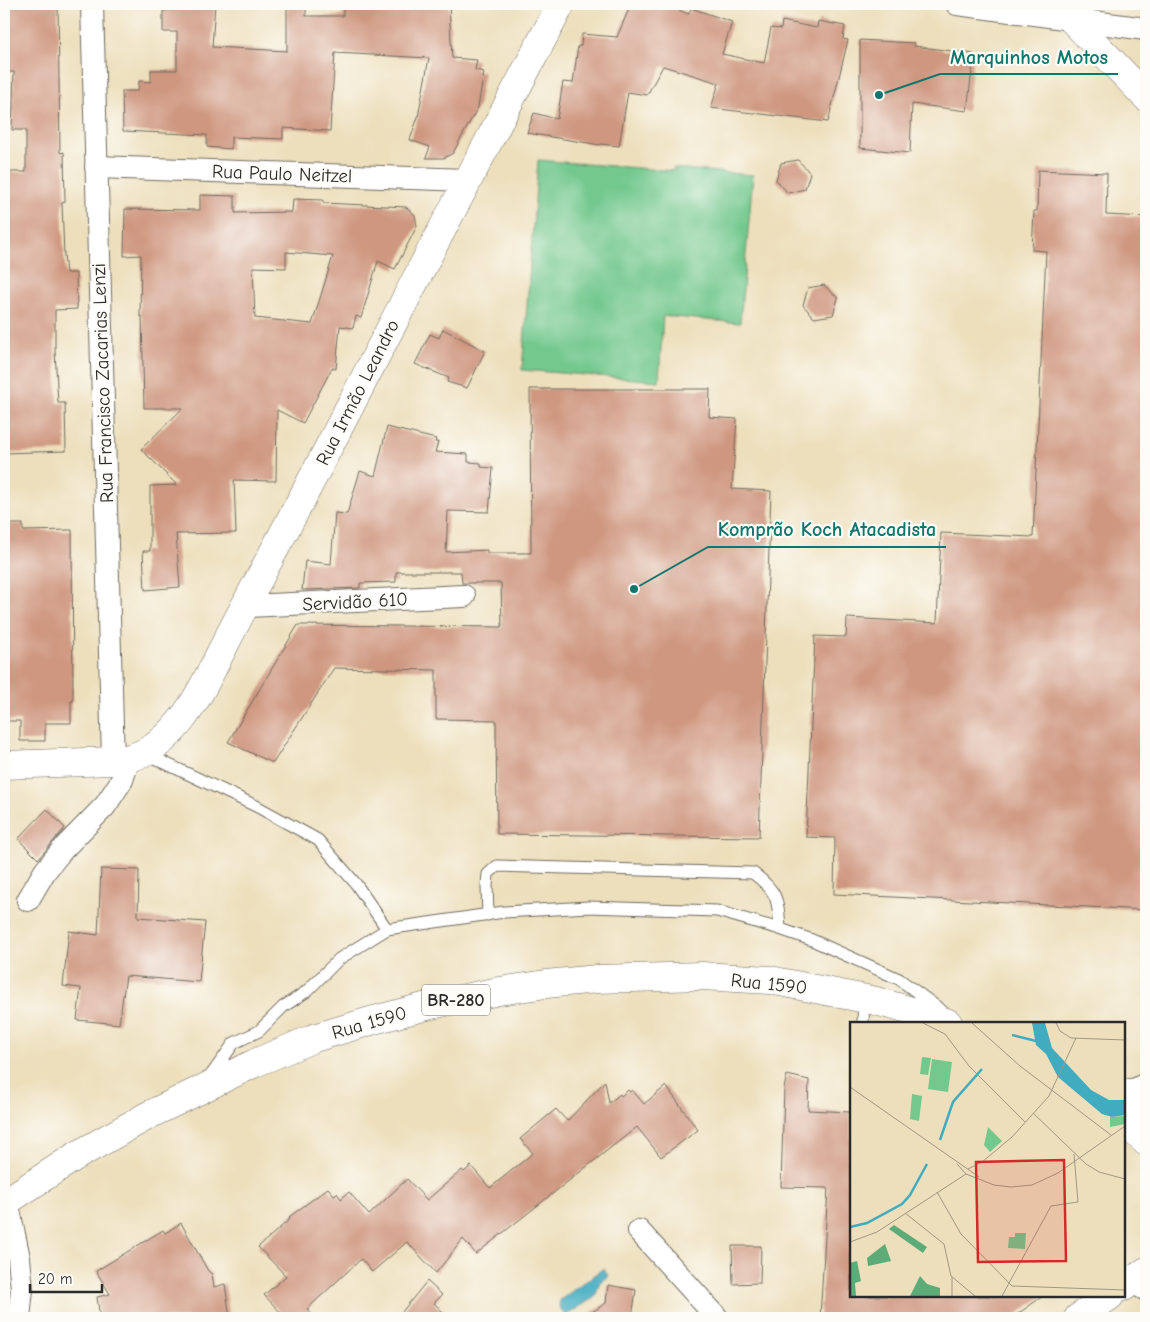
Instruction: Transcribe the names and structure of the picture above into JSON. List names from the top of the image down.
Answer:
{
  "streets": {
    "main road": ["Rua Irmão Leandro", "Rua 1590", "BR-280"],
    "street": ["Rua Paulo Neitzel", "Rua Francisco Zacarias Lenzi", "Servidão 610"]
  },
  "crossings": [
    ["Rua Paulo Neitzel", "Rua Francisco Zacarias Lenzi"],
    ["Rua Paulo Neitzel", "Rua Irmão Leandro"],
    ["Rua Francisco Zacarias Lenzi", "Rua Irmão Leandro"],
    ["Rua Irmão Leandro", "Servidão 610"]
  ],
  "places": ["Marquinhos Motos", "Komprão Koch Atacadista"],
  "scale_bar": "20 m"
}
